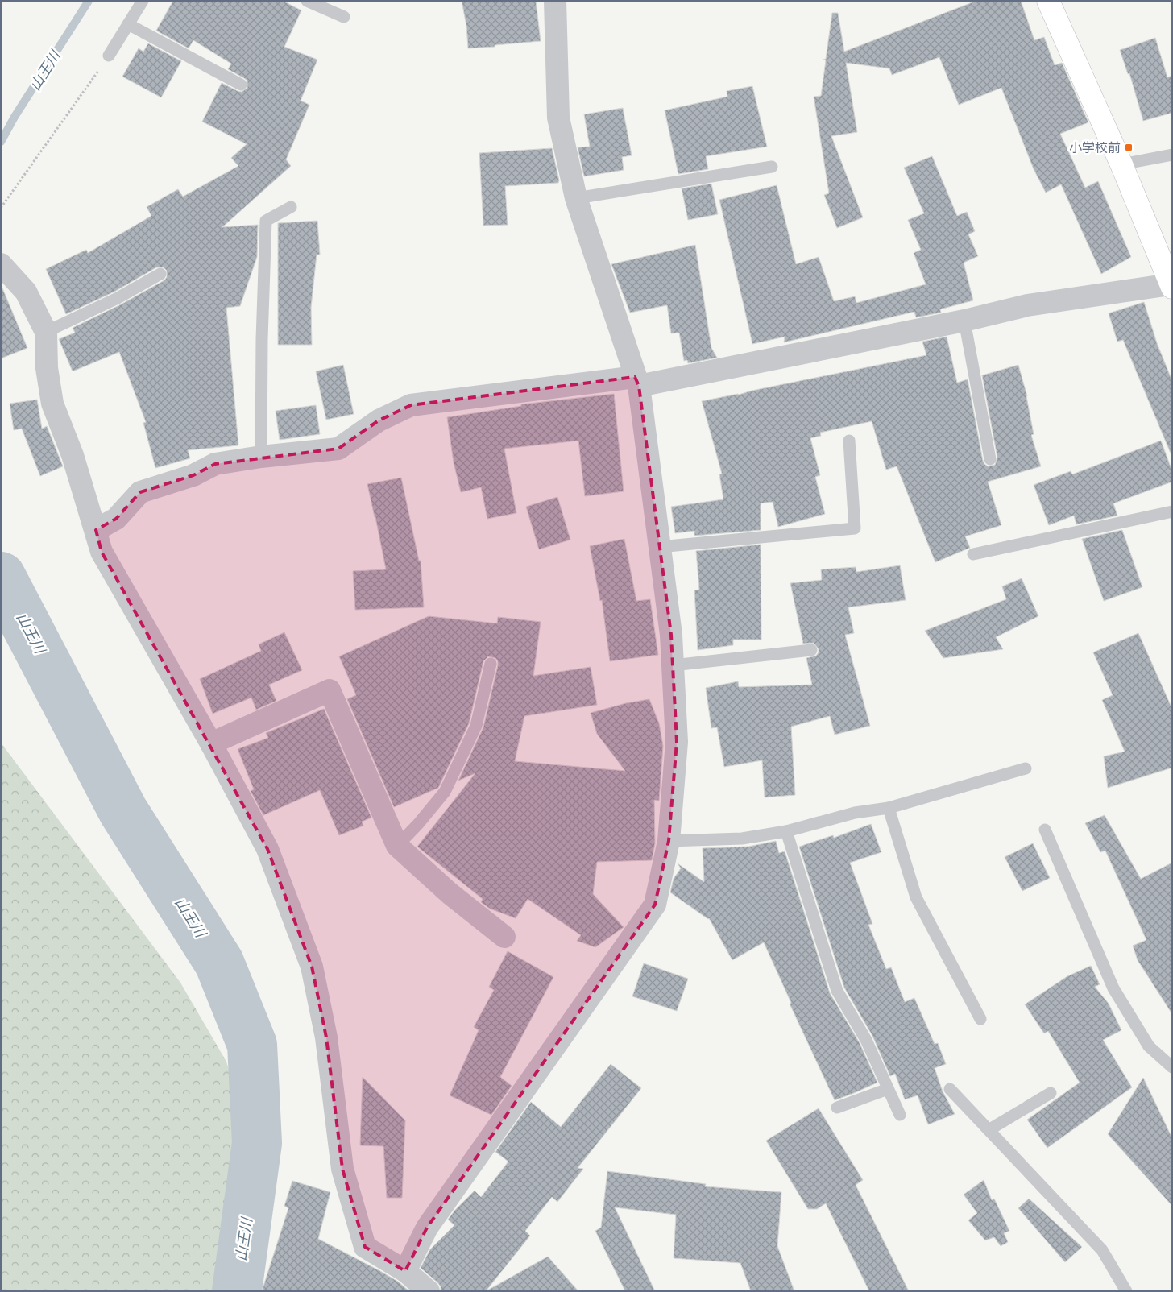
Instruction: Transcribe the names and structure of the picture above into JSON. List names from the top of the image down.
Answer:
{
  "water": ["山王川"],
  "places": {
    "transit": ["小学校前"]
  }
}
